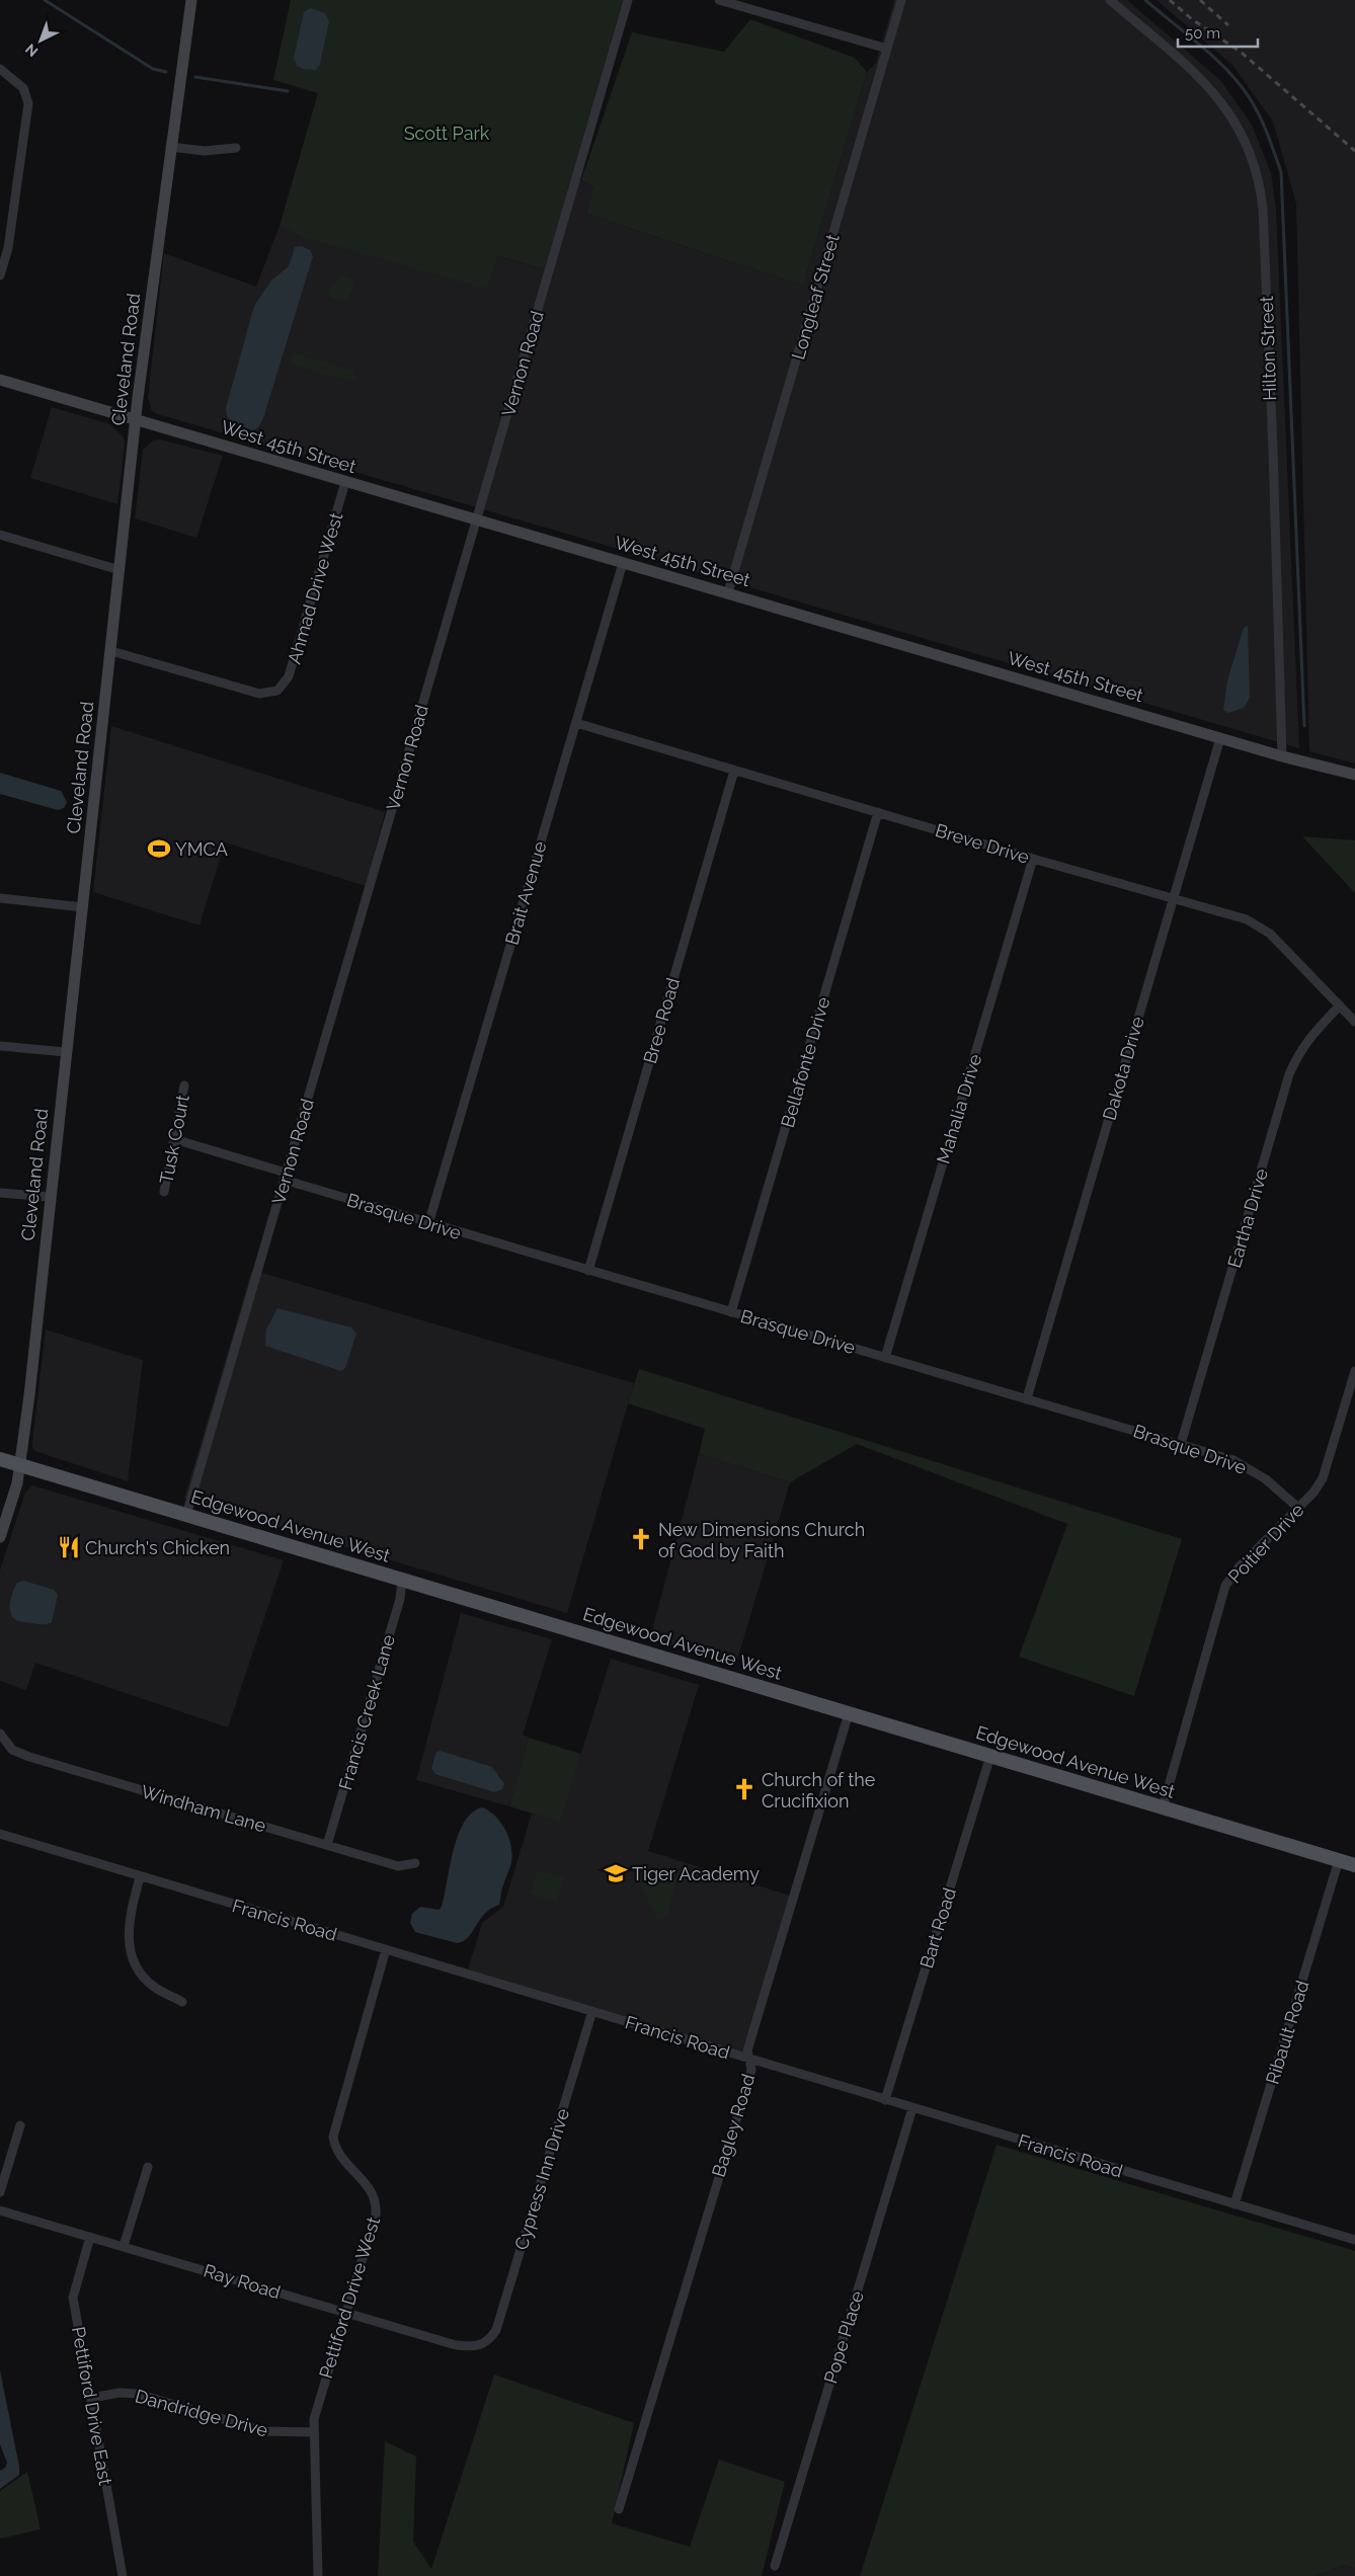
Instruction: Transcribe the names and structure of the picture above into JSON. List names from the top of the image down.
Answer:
{
  "streets": {
    "main road": ["Edgewood Avenue West"],
    "street": [
      "Longleaf Street",
      "Hilton Street",
      "Cleveland Road",
      "Vernon Road",
      "West 45th Street",
      "Ahmad Drive West",
      "Breve Drive",
      "Brait Avenue",
      "Bree Road",
      "Bellafonte Drive",
      "Dakota Drive",
      "Mahalia Drive",
      "Tusk Court",
      "Brasque Drive",
      "Eartha Drive",
      "Poitier Drive",
      "Francis Creek Lane",
      "Windham Lane",
      "Francis Road",
      "Bart Road",
      "Ribault Road",
      "Bagley Road",
      "Cypress Inn Drive",
      "Ray Road",
      "Pettiford Drive West",
      "Pope Place",
      "Pettiford Drive East",
      "Dandridge Drive"
    ]
  },
  "crossings": [
    ["Longleaf Street", "West 45th Street"],
    ["Hilton Street", "West 45th Street"],
    ["Cleveland Road", "West 45th Street"],
    ["Cleveland Road", "Ahmad Drive West"],
    ["Cleveland Road", "Edgewood Avenue West"],
    ["Vernon Road", "West 45th Street"],
    ["Vernon Road", "Brasque Drive"],
    ["Vernon Road", "Edgewood Avenue West"],
    ["West 45th Street", "Ahmad Drive West"],
    ["West 45th Street", "Brait Avenue"],
    ["West 45th Street", "Dakota Drive"],
    ["Breve Drive", "Brait Avenue"],
    ["Breve Drive", "Bree Road"],
    ["Breve Drive", "Bellafonte Drive"],
    ["Breve Drive", "Dakota Drive"],
    ["Breve Drive", "Mahalia Drive"],
    ["Breve Drive", "Eartha Drive"],
    ["Brait Avenue", "Brasque Drive"],
    ["Bree Road", "Brasque Drive"],
    ["Bellafonte Drive", "Brasque Drive"],
    ["Dakota Drive", "Brasque Drive"],
    ["Mahalia Drive", "Brasque Drive"],
    ["Tusk Court", "Brasque Drive"],
    ["Brasque Drive", "Eartha Drive"],
    ["Brasque Drive", "Poitier Drive"],
    ["Edgewood Avenue West", "Poitier Drive"],
    ["Edgewood Avenue West", "Francis Creek Lane"],
    ["Edgewood Avenue West", "Bart Road"],
    ["Edgewood Avenue West", "Ribault Road"],
    ["Edgewood Avenue West", "Bagley Road"],
    ["Francis Creek Lane", "Windham Lane"],
    ["Francis Road", "Bart Road"],
    ["Francis Road", "Ribault Road"],
    ["Francis Road", "Bagley Road"],
    ["Francis Road", "Cypress Inn Drive"],
    ["Francis Road", "Pettiford Drive West"],
    ["Francis Road", "Pope Place"],
    ["Cypress Inn Drive", "Ray Road"],
    ["Ray Road", "Pettiford Drive West"],
    ["Ray Road", "Pettiford Drive East"],
    ["Pettiford Drive West", "Dandridge Drive"],
    ["Pettiford Drive East", "Dandridge Drive"]
  ],
  "parks": ["Scott Park"],
  "places": {
    "sports": ["YMCA"],
    "church": ["New Dimensions Church of God by Faith", "Church of the Crucifixion"],
    "restaurant": ["Church's Chicken"],
    "school or university": ["Tiger Academy"]
  },
  "scale_bar": "50 m",
  "north": "bottom left"
}
